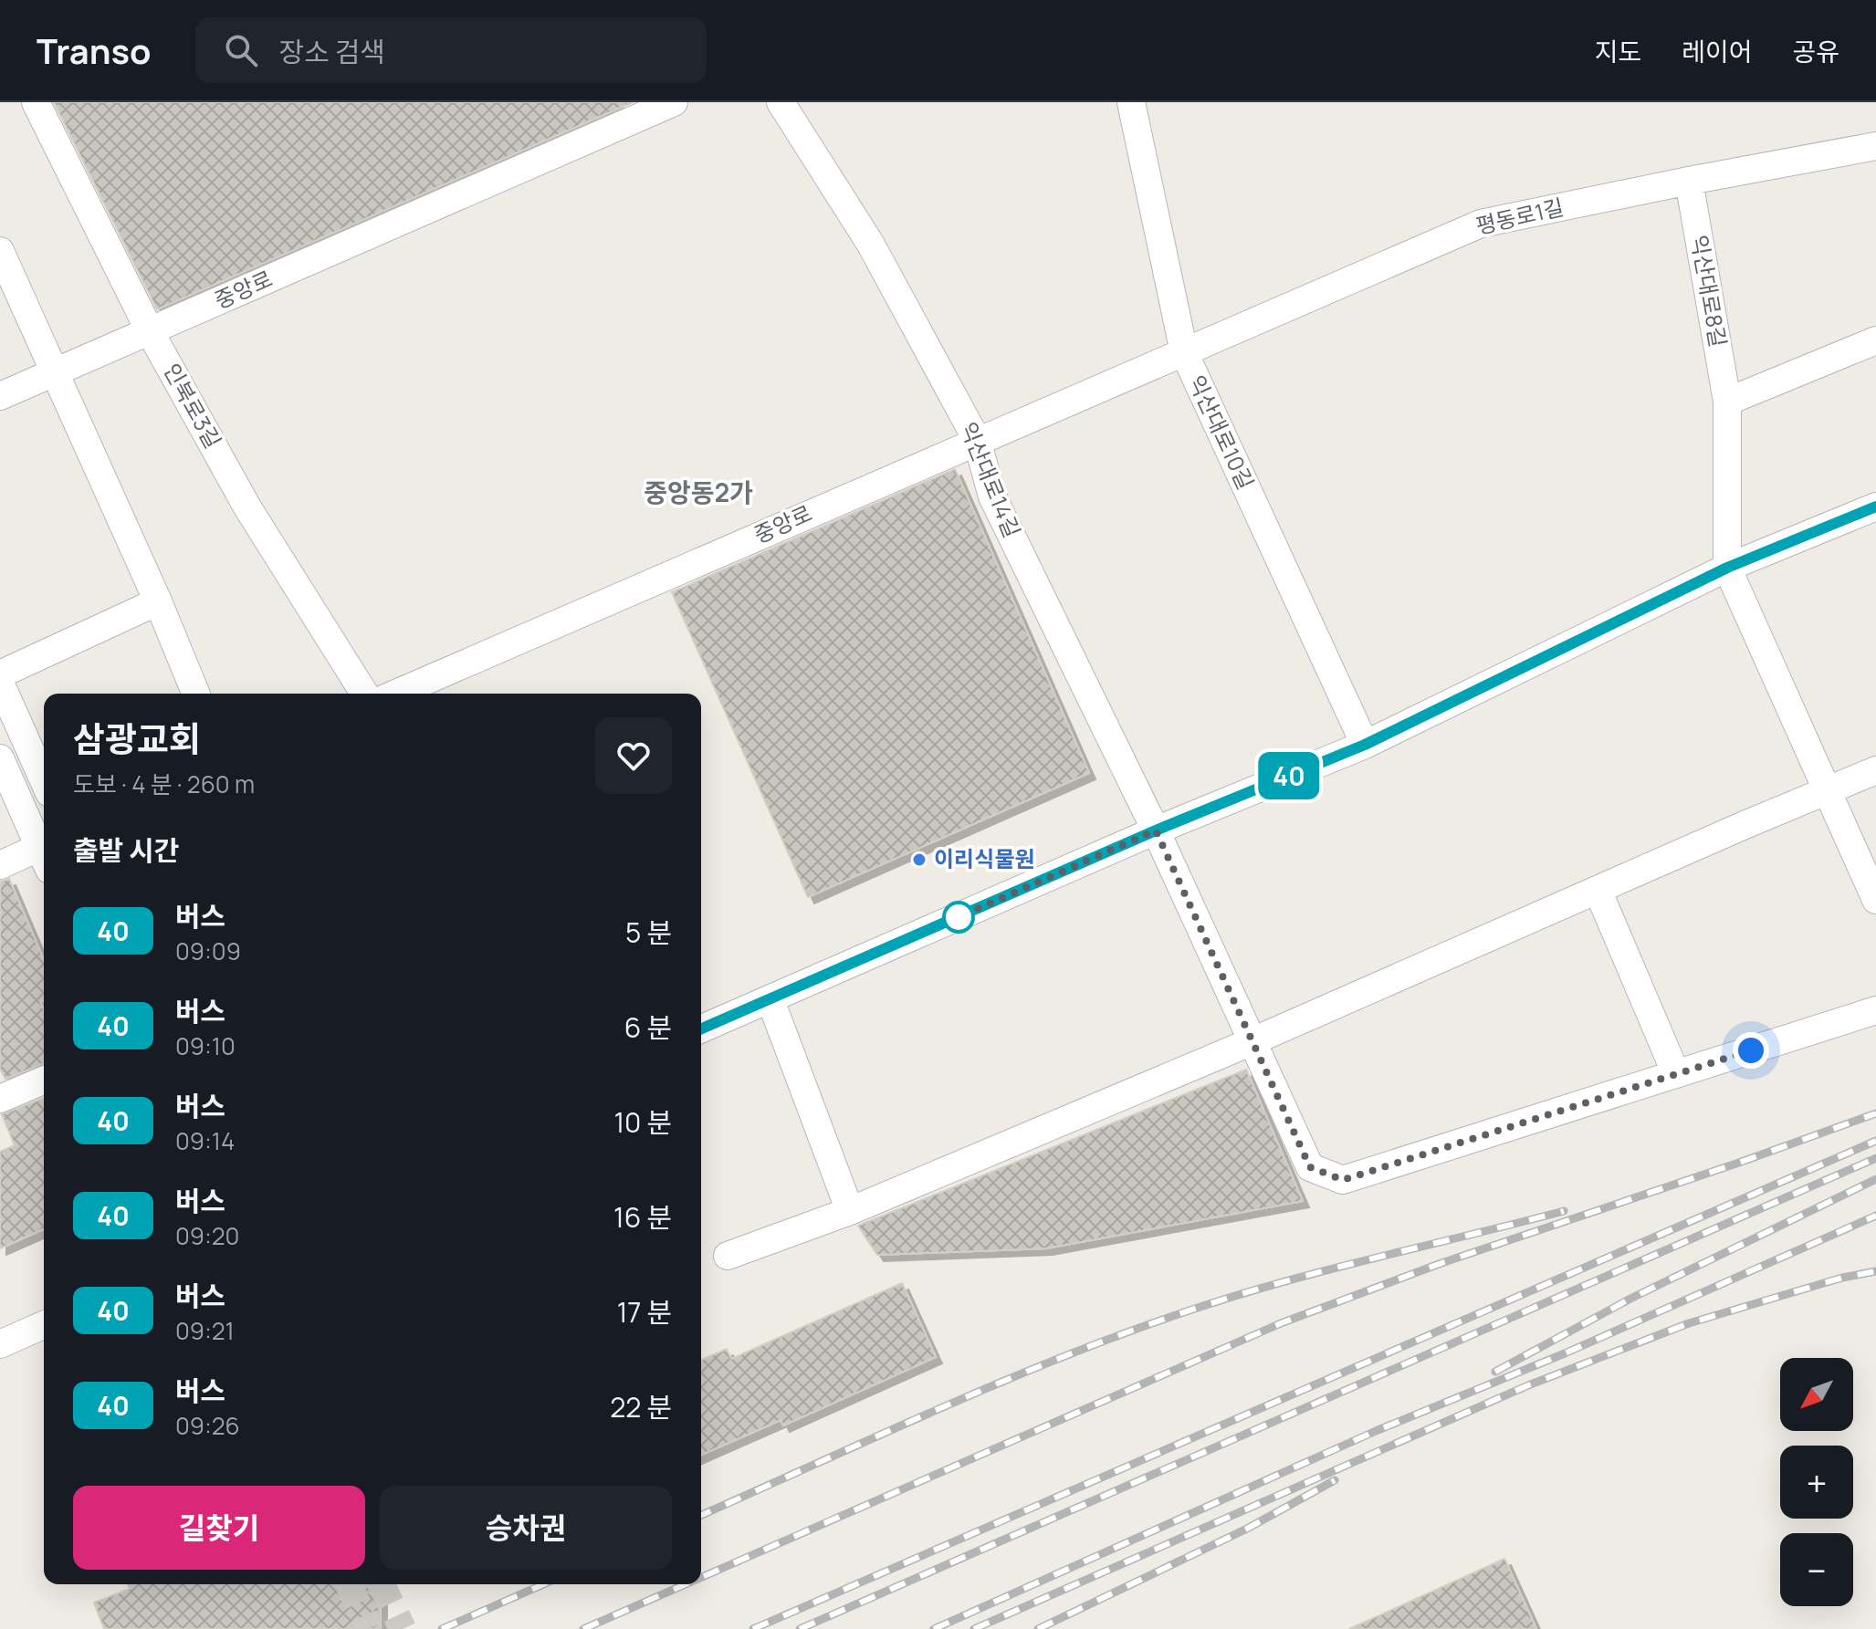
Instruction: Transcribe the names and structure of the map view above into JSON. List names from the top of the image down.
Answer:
{
  "streets": {
    "street": [
      "평동로1길",
      "중앙로",
      "익산대로8길",
      "인북로3길",
      "익산대로10길",
      "익산대로14길"
    ]
  },
  "crossings": [
    ["평동로1길", "중앙로"],
    ["평동로1길", "익산대로8길"],
    ["평동로1길", "익산대로10길"],
    ["중앙로", "인북로3길"],
    ["중앙로", "익산대로10길"],
    ["중앙로", "익산대로14길"]
  ],
  "districts": ["중앙동2가"],
  "places": ["이리식물원"],
  "lines": ["bus line 40"],
  "north": "bottom left",
  "page": {
    "header": "Transo",
    "search": "장소 검색",
    "nav": ["지도", "레이어", "공유"],
    "on_map": "40",
    "heading": [
      ["삼광교회", "도보 · 4 분 · 260 m"],
      "출발 시간"
    ],
    "list": [
      {
        "mark": "40",
        "name": "버스",
        "note": "09:09",
        "value": "5 분"
      },
      {
        "mark": "40",
        "name": "버스",
        "note": "09:10",
        "value": "6 분"
      },
      {
        "mark": "40",
        "name": "버스",
        "note": "09:14",
        "value": "10 분"
      },
      {
        "mark": "40",
        "name": "버스",
        "note": "09:20",
        "value": "16 분"
      },
      {
        "mark": "40",
        "name": "버스",
        "note": "09:21",
        "value": "17 분"
      },
      {
        "mark": "40",
        "name": "버스",
        "note": "09:26",
        "value": "22 분"
      }
    ],
    "map_buttons": ["+", "−"],
    "buttons": ["길찾기", "승차권"]
  }
}
